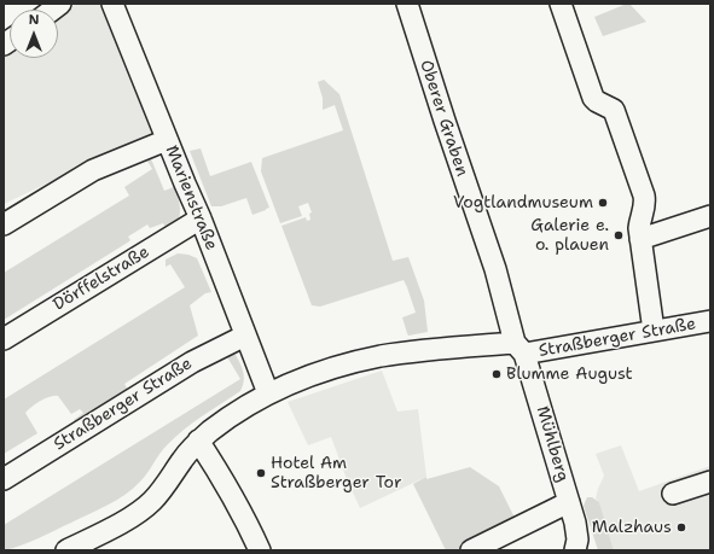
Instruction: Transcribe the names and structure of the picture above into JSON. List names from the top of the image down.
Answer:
{
  "streets": {
    "street": [
      "Oberer Graben",
      "Marienstraße",
      "Dörffelstraße",
      "Straßberger Straße",
      "Mühlberg"
    ]
  },
  "crossings": [
    ["Oberer Graben", "Straßberger Straße"],
    ["Oberer Graben", "Mühlberg"],
    ["Marienstraße", "Dörffelstraße"],
    ["Marienstraße", "Straßberger Straße"],
    ["Straßberger Straße", "Mühlberg"]
  ],
  "places": [
    "Vogtlandmuseum",
    "Galerie e. o. plauen",
    "Blumme August",
    "Hotel Am Straßberger Tor",
    "Malzhaus"
  ],
  "north": "top"
}
